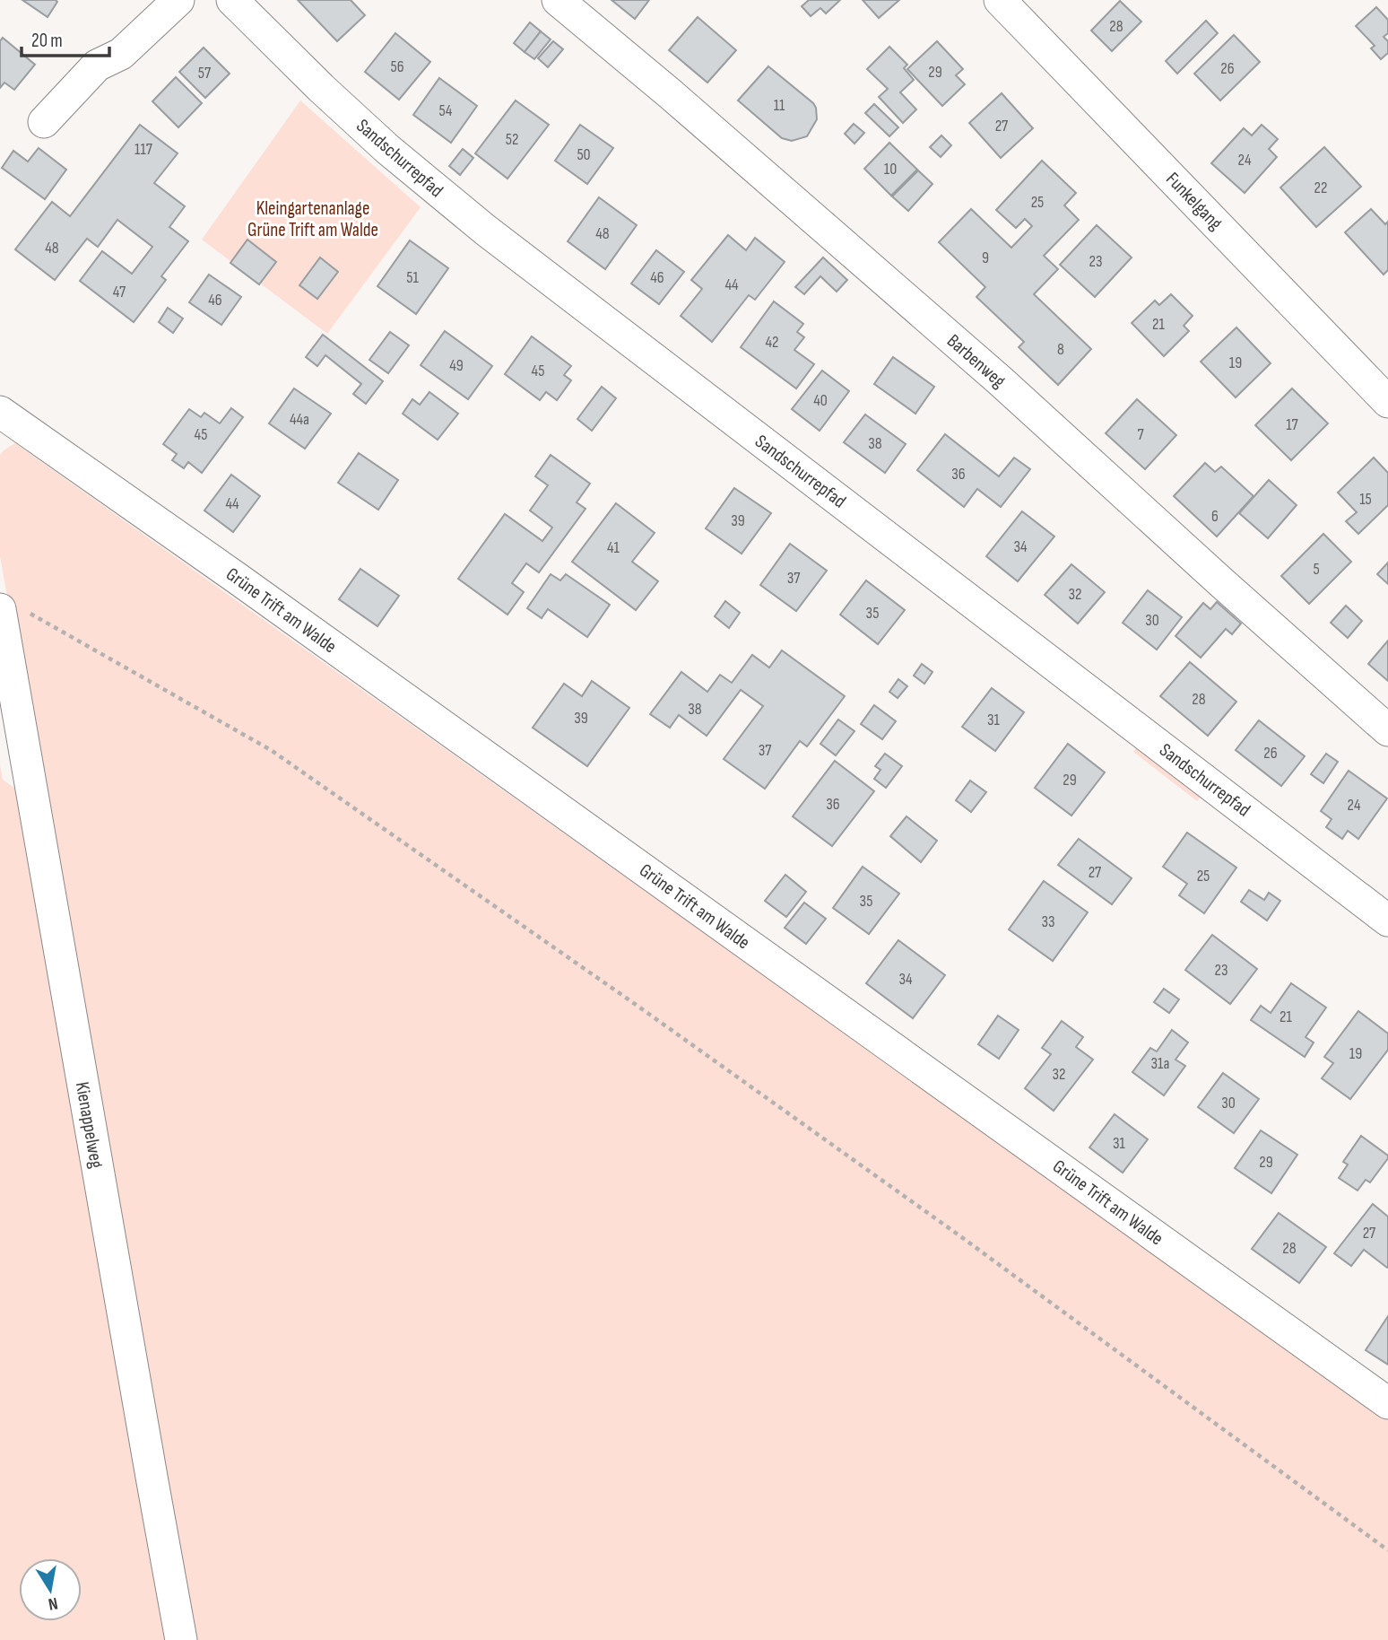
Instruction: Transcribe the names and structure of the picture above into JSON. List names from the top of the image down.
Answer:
{
  "streets": {
    "street": [
      "Sandschurrepfad",
      "Funkelgang",
      "Barbenweg",
      "Grüne Trift am Walde",
      "Kienappelweg"
    ]
  },
  "parks": ["Kleingartenanlage Grüne Trift am Walde"],
  "house_numbers": [
    "28",
    "56",
    "26",
    "29",
    "57",
    "11",
    "54",
    "27",
    "52",
    "117",
    "50",
    "24",
    "10",
    "22",
    "25",
    "48",
    "48",
    "9",
    "23",
    "51",
    "46",
    "44",
    "47",
    "46",
    "21",
    "42",
    "8",
    "19",
    "49",
    "45",
    "40",
    "44a",
    "17",
    "45",
    "7",
    "38",
    "36",
    "15",
    "44",
    "6",
    "39",
    "34",
    "41",
    "5",
    "37",
    "32",
    "35",
    "30",
    "28",
    "38",
    "39",
    "31",
    "37",
    "26",
    "29",
    "36",
    "24",
    "27",
    "25",
    "35",
    "33",
    "23",
    "34",
    "21",
    "19",
    "31a",
    "32",
    "30",
    "31",
    "29",
    "27",
    "28"
  ],
  "scale_bar": "20 m",
  "north": "bottom"
}
